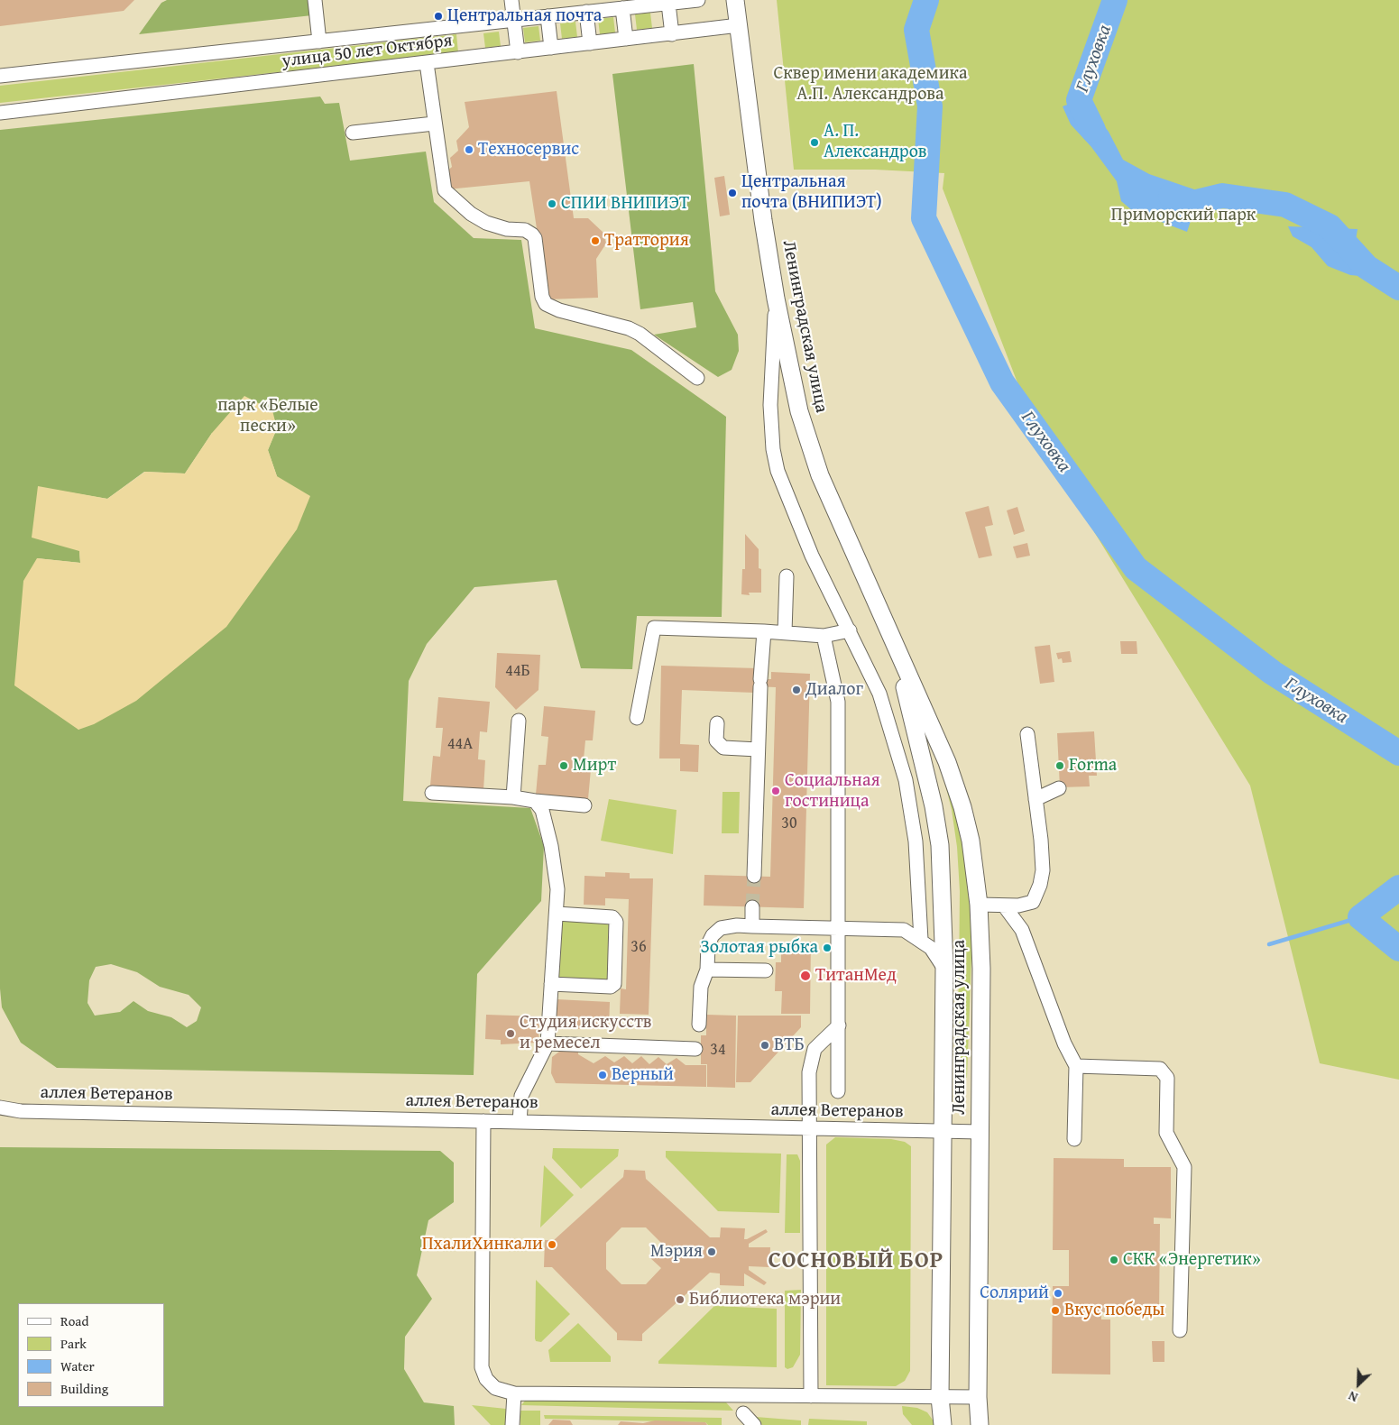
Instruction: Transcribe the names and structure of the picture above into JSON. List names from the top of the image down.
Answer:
{
  "streets": {
    "main road": ["Ленинградская улица"],
    "street": ["улица 50 лет Октября", "аллея Ветеранов"]
  },
  "crossings": [
    ["улица 50 лет Октября", "Ленинградская улица"],
    ["Ленинградская улица", "аллея Ветеранов"]
  ],
  "districts": ["СОСНОВЫЙ БОР"],
  "water": ["Глуховка"],
  "parks": ["Сквер имени академика А.П. Александрова", "Приморский парк", "парк «Белые пески»"],
  "places": [
    "Центральная почта",
    "А. П. Александров",
    "Техносервис",
    "Центральная почта (ВНИПИЭТ)",
    "СПИИ ВНИПИЭТ",
    "Траттория",
    "Диалог",
    "Мирт",
    "Forma",
    "Социальная гостиница",
    "Золотая рыбка",
    "ТитанМед",
    "Студия искусств и ремесел",
    "ВТБ",
    "Верный",
    "ПхалиХинкали",
    "Мэрия",
    "СКК «Энергетик»",
    "Солярий",
    "Библиотека мэрии",
    "Вкус победы"
  ],
  "house_numbers": [
    "44Б",
    "44А",
    "30",
    "36",
    "34"
  ],
  "legend": [
    "Road",
    "Park",
    "Water",
    "Building"
  ],
  "north": "bottom left"
}
